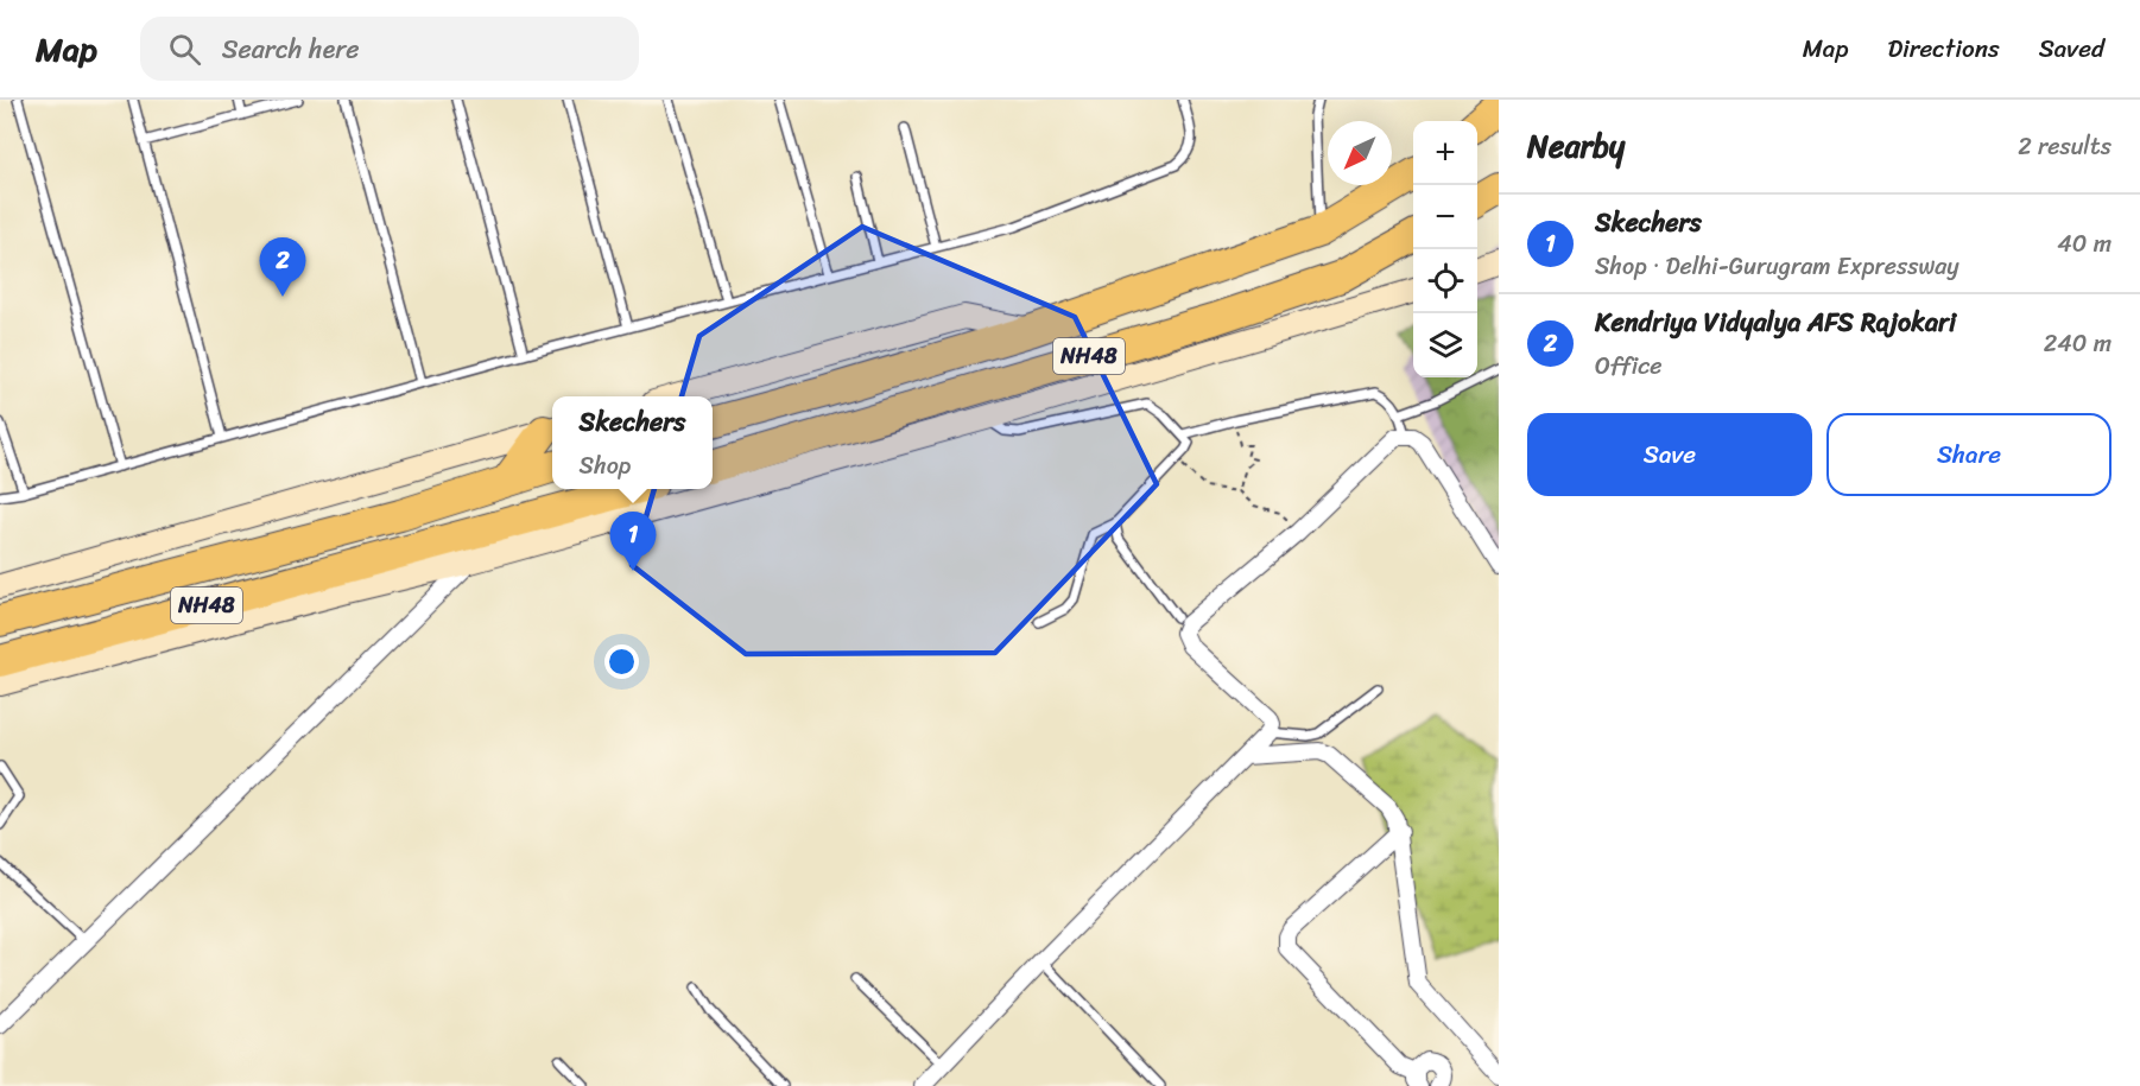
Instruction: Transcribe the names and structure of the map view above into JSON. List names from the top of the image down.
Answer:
{
  "streets": {
    "highway": ["NH48"]
  },
  "north": "bottom left",
  "page": {
    "header": "Map",
    "search": "Search here",
    "nav": ["Map", "Directions", "Saved"],
    "heading": ["Nearby", "2 results"],
    "map_buttons": ["+", "−"],
    "list": [
      {
        "mark": "1",
        "name": "Skechers",
        "note": "Shop · Delhi-Gurugram Expressway",
        "value": "40 m"
      },
      {
        "mark": "2",
        "name": "Kendriya Vidyalya AFS Rajokari",
        "note": "Office",
        "value": "240 m"
      }
    ],
    "pins": ["2", "1"],
    "buttons": ["Save", "Share"],
    "popup": ["Skechers", "Shop"]
  }
}
